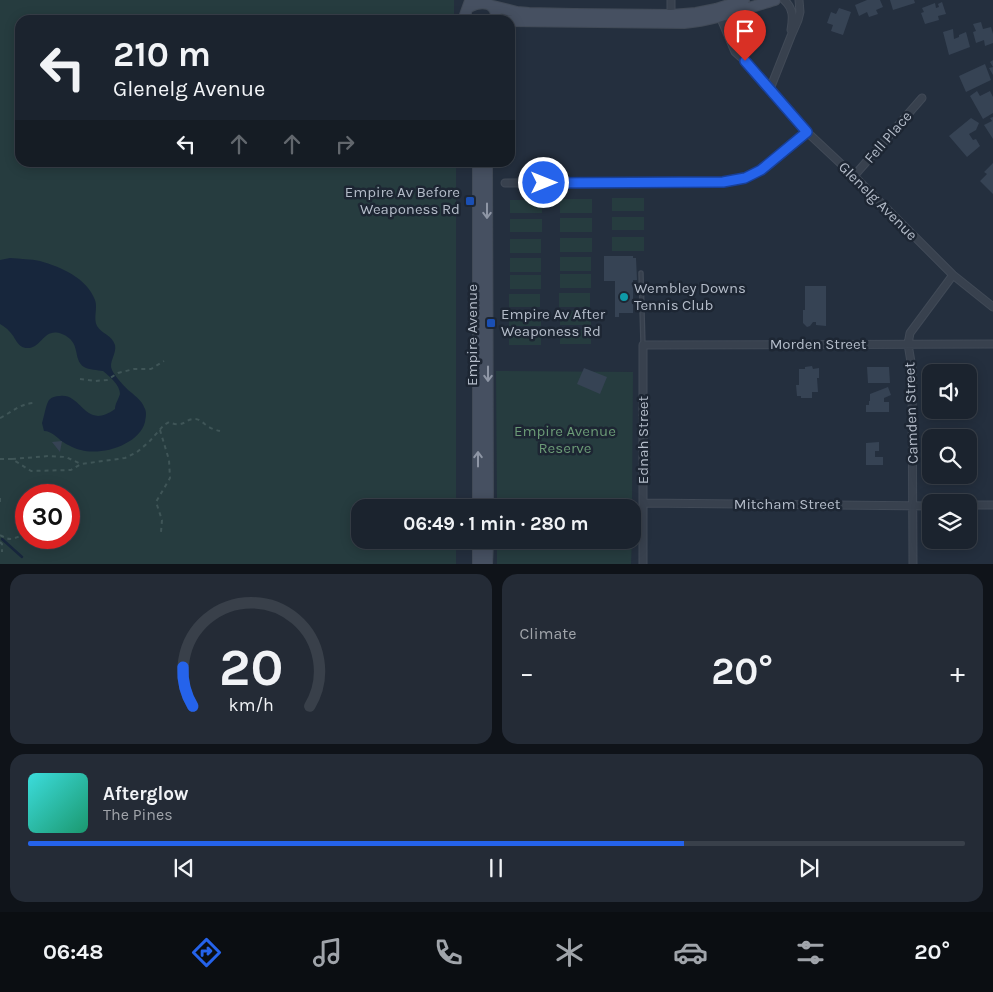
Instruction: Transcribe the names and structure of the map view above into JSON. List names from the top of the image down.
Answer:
{
  "streets": {
    "main road": ["Empire Avenue"],
    "street": [
      "Fell Place",
      "Glenelg Avenue",
      "Morden Street",
      "Camden Street",
      "Ednah Street",
      "Mitcham Street"
    ]
  },
  "crossings": [
    ["Fell Place", "Glenelg Avenue"],
    ["Glenelg Avenue", "Camden Street"],
    ["Morden Street", "Camden Street"],
    ["Morden Street", "Ednah Street"],
    ["Camden Street", "Mitcham Street"],
    ["Ednah Street", "Mitcham Street"]
  ],
  "parks": ["Empire Avenue Reserve"],
  "places": {
    "transit": ["Empire Av Before Weaponess Rd", "Empire Av After Weaponess Rd"],
    "other": ["Wembley Downs Tennis Club"]
  },
  "page": {
    "turn": ["210 m", "Glenelg Avenue"],
    "limit": "30",
    "trip": "06:49 · 1 min · 280 m",
    "tile": "Climate",
    "heat": ["−", "20°", "+"],
    "song": ["Afterglow", "The Pines"],
    "tabs": ["06:48", "20°"],
    "gauge": ["20", "km/h"]
  }
}
